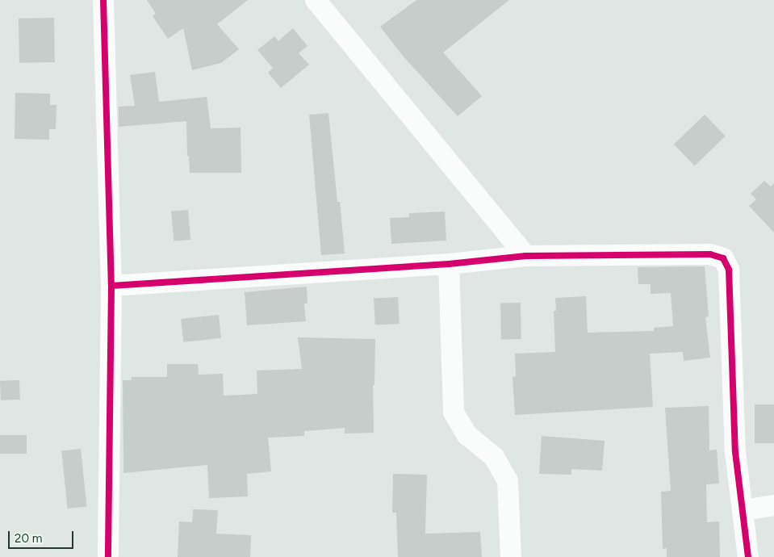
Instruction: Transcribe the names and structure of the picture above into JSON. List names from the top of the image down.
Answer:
{
  "scale_bar": "20 m"
}
